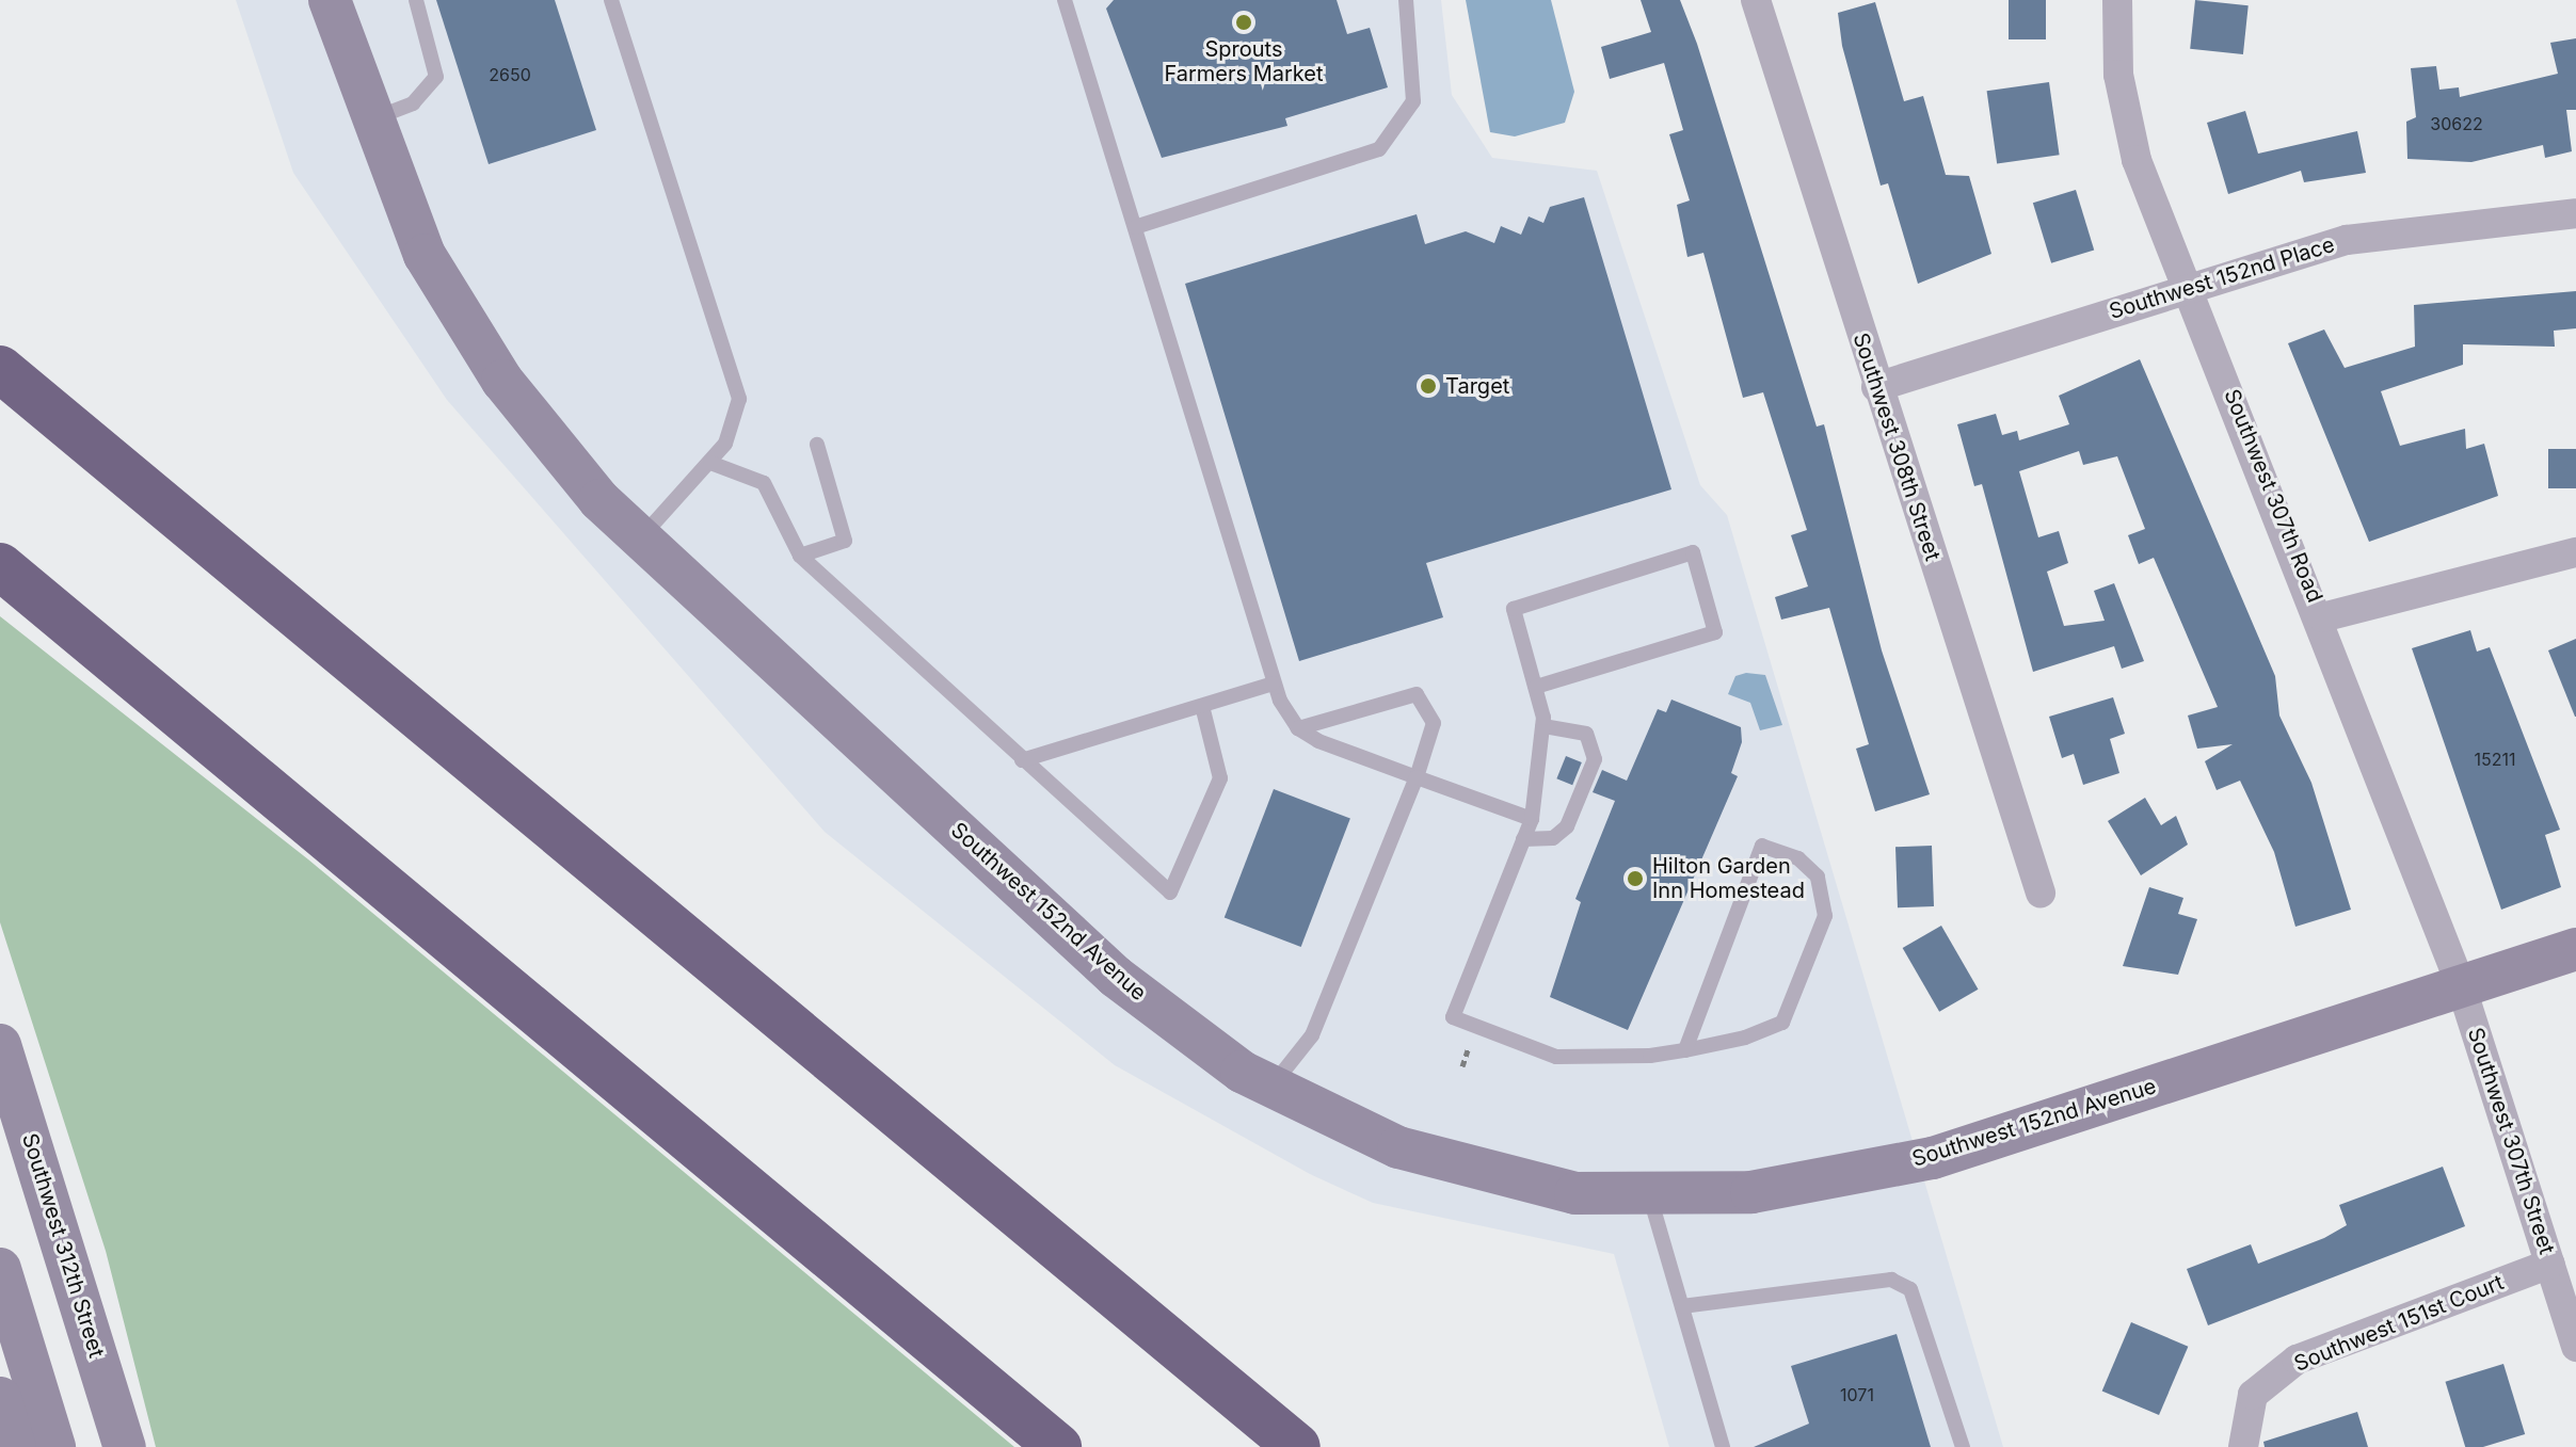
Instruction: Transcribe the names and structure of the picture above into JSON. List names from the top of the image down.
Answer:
{
  "streets": {
    "street": [
      "Southwest 152nd Place",
      "Southwest 308th Street",
      "Southwest 307th Road",
      "Southwest 152nd Avenue",
      "Southwest 307th Street",
      "Southwest 312th Street",
      "Southwest 151st Court"
    ]
  },
  "crossings": [
    ["Southwest 152nd Place", "Southwest 308th Street"],
    ["Southwest 152nd Place", "Southwest 307th Road"],
    ["Southwest 307th Road", "Southwest 152nd Avenue"],
    ["Southwest 307th Road", "Southwest 307th Street"],
    ["Southwest 152nd Avenue", "Southwest 307th Street"],
    ["Southwest 307th Street", "Southwest 151st Court"]
  ],
  "places": ["Sprouts Farmers Market", "Target", "Hilton Garden Inn Homestead"],
  "house_numbers": [
    "2650",
    "30622",
    "15211",
    "1071"
  ]
}
